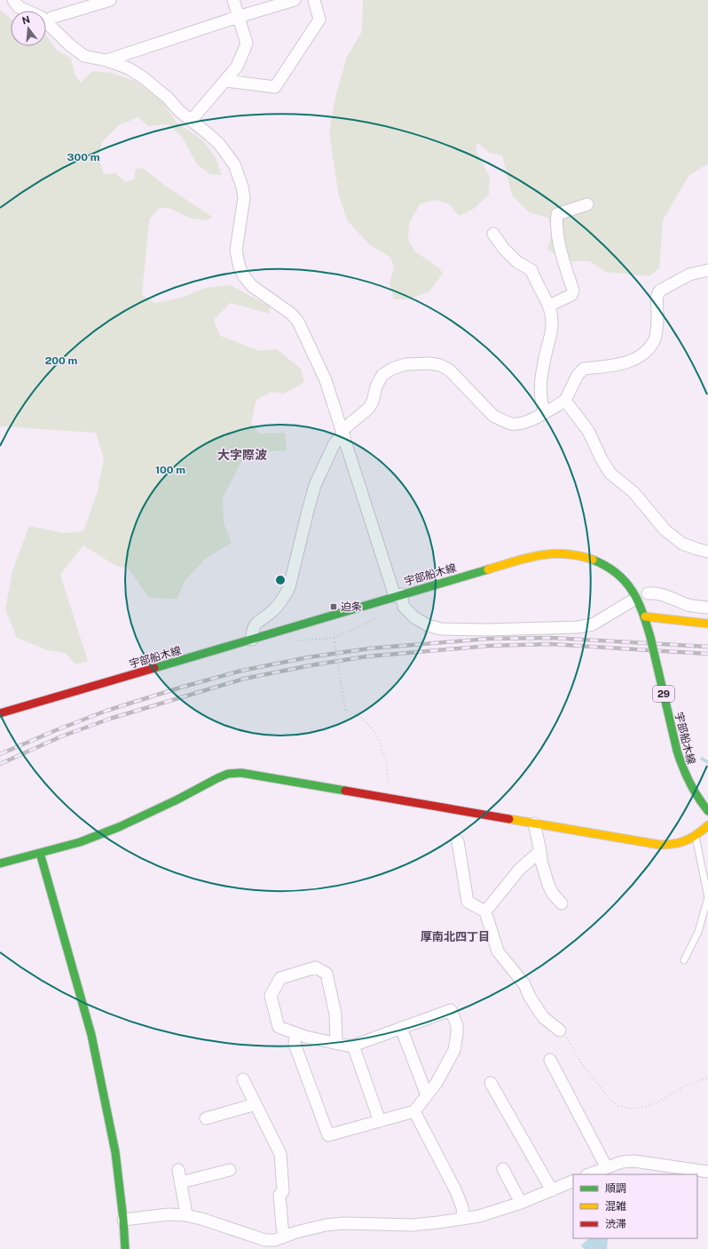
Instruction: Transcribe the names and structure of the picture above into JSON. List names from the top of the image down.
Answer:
{
  "streets": {
    "street": ["宇部船木線", "29"]
  },
  "districts": ["大字際波", "厚南北四丁目"],
  "places": {
    "transit": ["迫条"]
  },
  "legend": ["順調", "混雑", "渋滞"],
  "north": "top",
  "rings": ["300 m", "200 m", "100 m"]
}
